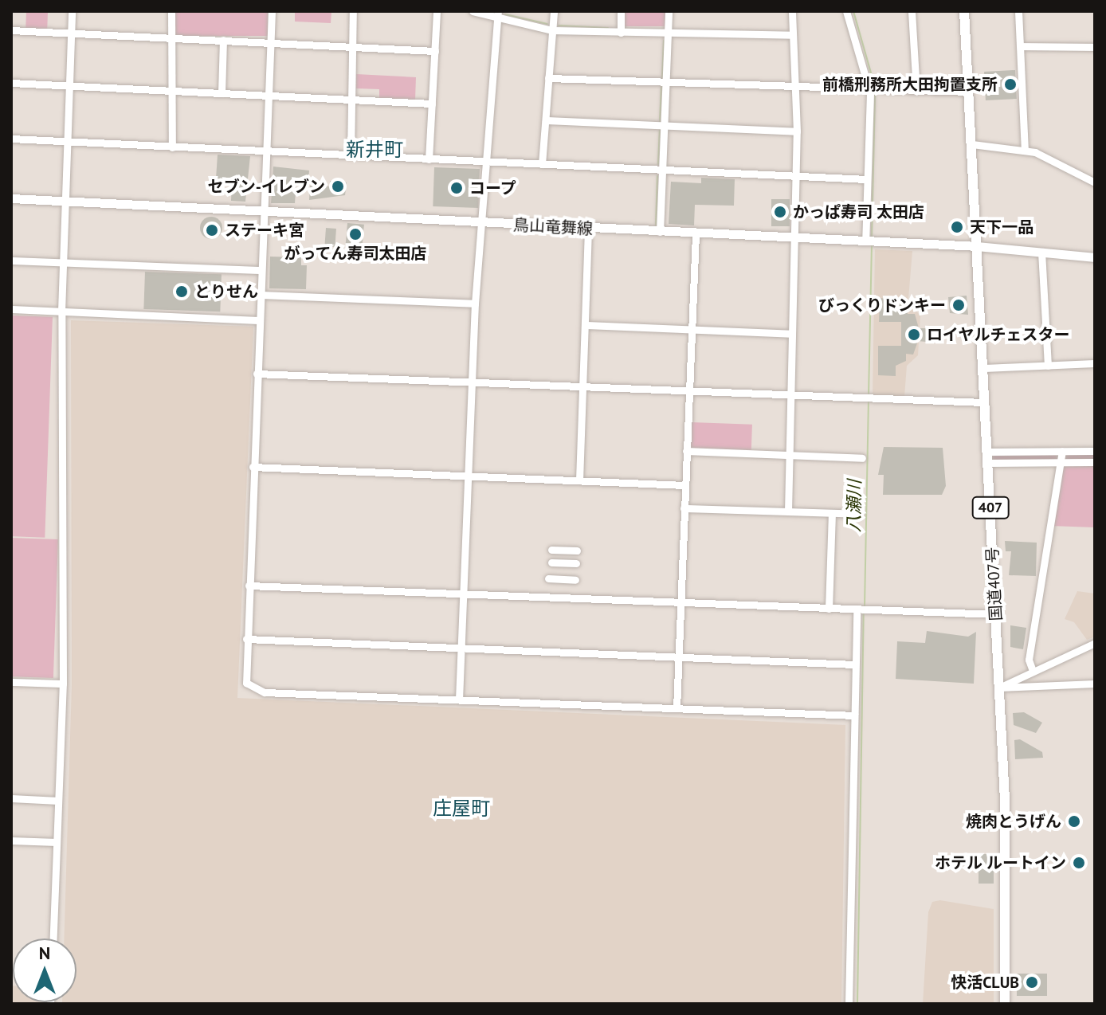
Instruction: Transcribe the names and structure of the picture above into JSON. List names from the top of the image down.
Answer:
{
  "streets": {
    "highway": ["407", "国道407号"],
    "main road": ["鳥山竜舞線"]
  },
  "crossings": [
    ["鳥山竜舞線", "国道407号"]
  ],
  "districts": ["新井町", "庄屋町"],
  "water": ["八瀬川"],
  "places": [
    "前橋刑務所大田拘置支所",
    "セブン-イレブン",
    "コープ",
    "かっぱ寿司 太田店",
    "天下一品",
    "ステーキ宮",
    "がってん寿司太田店",
    "とりせん",
    "びっくりドンキー",
    "ロイヤルチェスター",
    "焼肉とうげん",
    "ホテル ルートイン",
    "快活CLUB"
  ],
  "north": "top"
}
